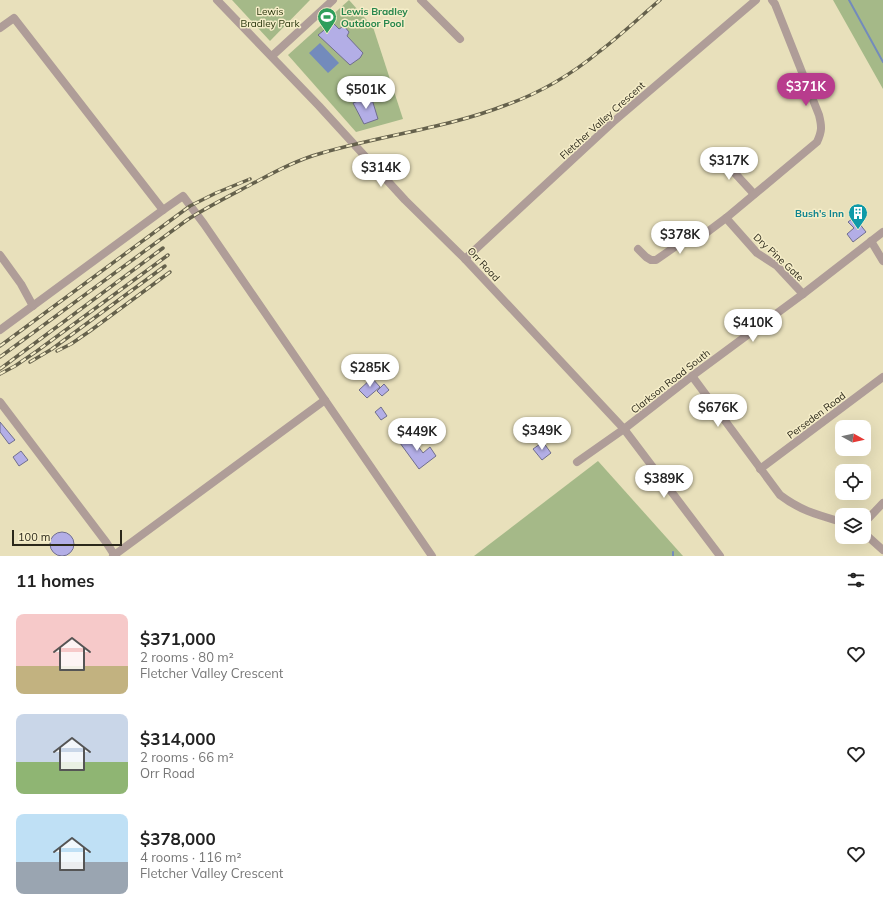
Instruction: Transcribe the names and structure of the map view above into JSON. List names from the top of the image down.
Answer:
{
  "streets": {
    "street": [
      "Fletcher Valley Crescent",
      "Dry Pine Gate",
      "Orr Road",
      "Clarkson Road South",
      "Perseden Road"
    ]
  },
  "crossings": [
    ["Fletcher Valley Crescent", "Orr Road"],
    ["Dry Pine Gate", "Clarkson Road South"],
    ["Orr Road", "Clarkson Road South"]
  ],
  "parks": ["Lewis Bradley Park"],
  "places": {
    "sports": ["Lewis Bradley Outdoor Pool"],
    "building": ["Bush's Inn"]
  },
  "scale_bar": "100 m",
  "north": "right",
  "page": {
    "price": [
      "$371K",
      "$501K",
      "$317K",
      "$314K",
      "$378K",
      "$410K",
      "$285K",
      "$676K",
      "$349K",
      "$449K",
      "$389K"
    ],
    "scale": "100 m",
    "heading": "11 homes",
    "list": [
      {
        "name": "$371,000",
        "note": "2 rooms · 80 m² · Fletcher Valley Crescent"
      },
      {
        "name": "$314,000",
        "note": "2 rooms · 66 m² · Orr Road"
      },
      {
        "name": "$378,000",
        "note": "4 rooms · 116 m² · Fletcher Valley Crescent"
      }
    ]
  }
}
